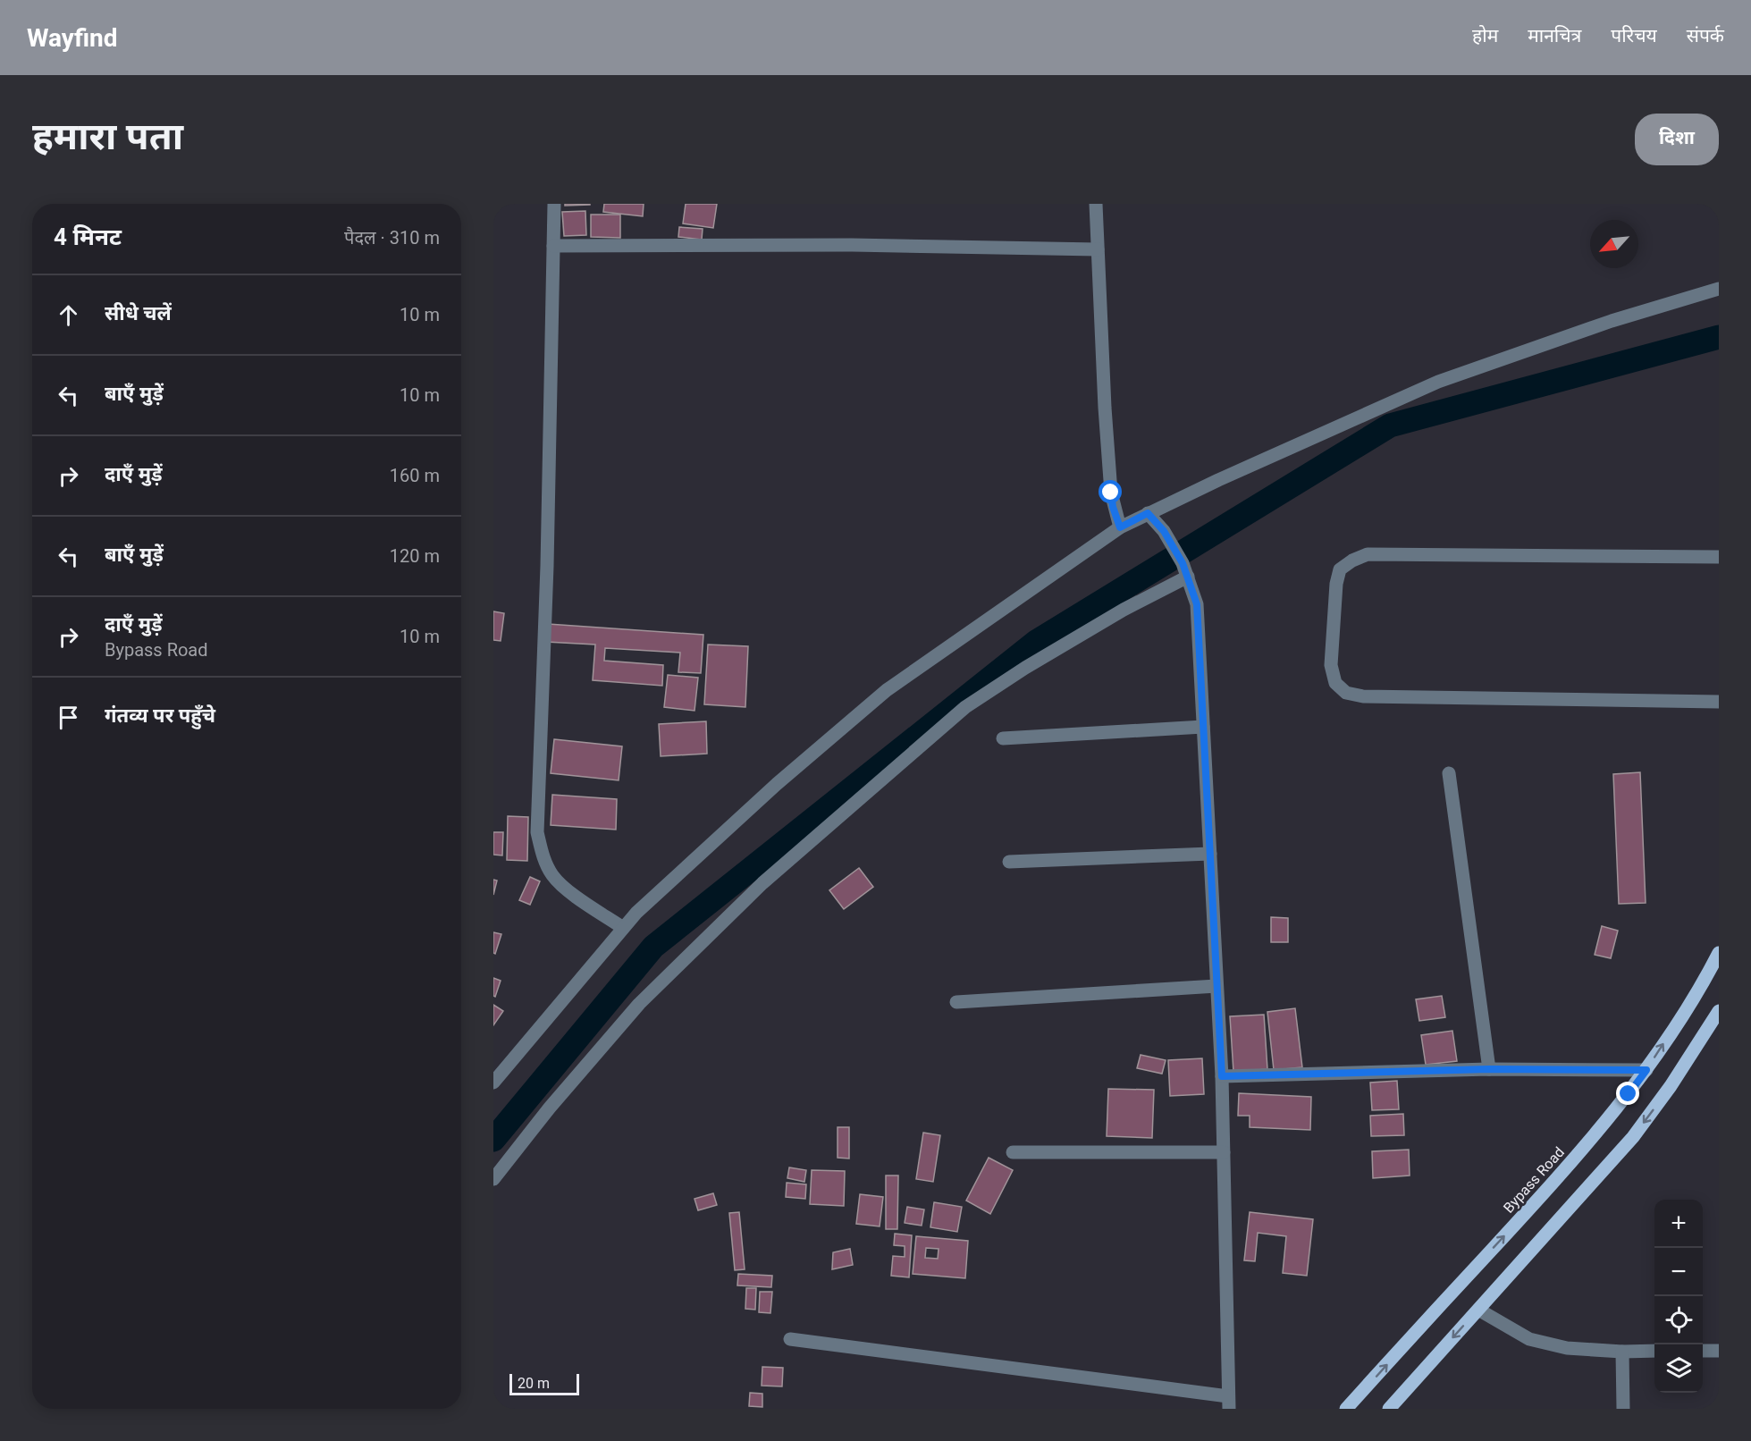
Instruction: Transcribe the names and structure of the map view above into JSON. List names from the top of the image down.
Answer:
{
  "streets": {
    "main road": ["Bypass Road"]
  },
  "scale_bar": "20 m",
  "north": "bottom left",
  "page": {
    "header": "Wayfind",
    "nav": [
      "होम",
      "मानचित्र",
      "परिचय",
      "संपर्क"
    ],
    "buttons": "दिशा",
    "title": "हमारा पता",
    "heading": ["4 मिनट", "पैदल · 310 m"],
    "list": [
      ["सीधे चलें", "10 m"],
      ["बाएँ मुड़ें", "10 m"],
      ["दाएँ मुड़ें", "160 m"],
      ["बाएँ मुड़ें", "120 m"],
      ["दाएँ मुड़ें", "Bypass Road", "10 m"],
      "गंतव्य पर पहुँचे"
    ],
    "map_buttons": ["+", "−"],
    "scale": "20 m"
  }
}
